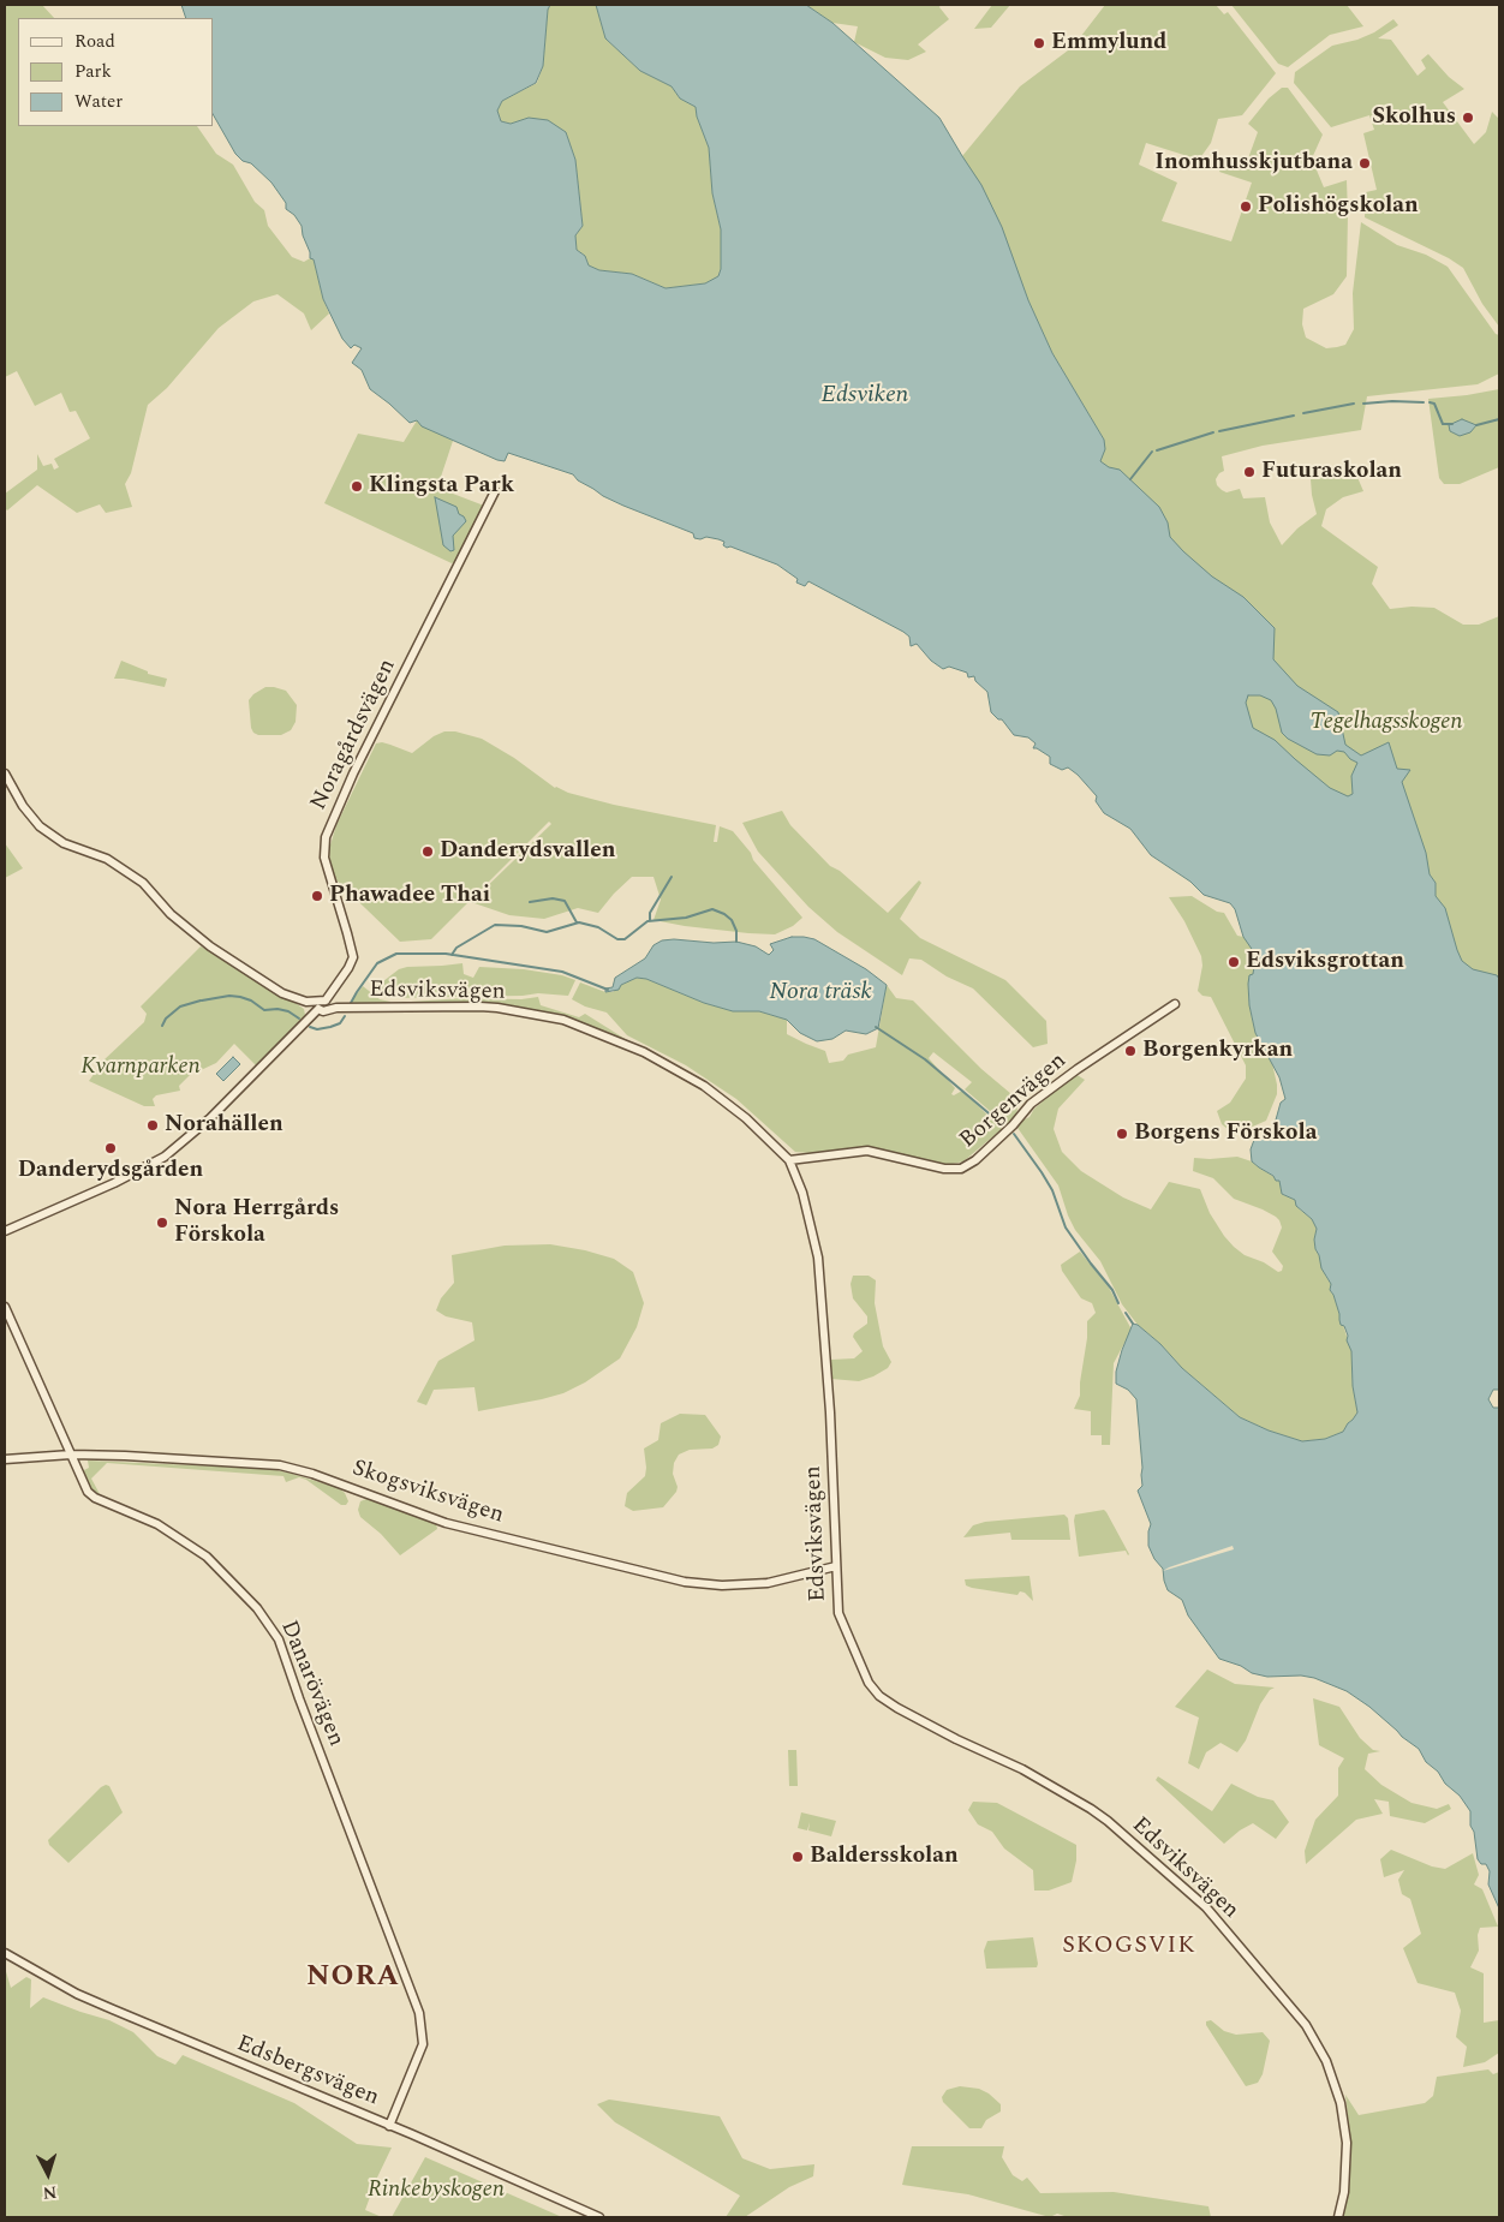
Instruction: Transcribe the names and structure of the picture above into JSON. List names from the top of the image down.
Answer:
{
  "streets": {
    "street": [
      "Noragårdsvägen",
      "Edsviksvägen",
      "Borgenvägen",
      "Skogsviksvägen",
      "Danarövägen",
      "Edsbergsvägen"
    ]
  },
  "crossings": [
    ["Noragårdsvägen", "Edsviksvägen"],
    ["Edsviksvägen", "Borgenvägen"],
    ["Edsviksvägen", "Skogsviksvägen"],
    ["Skogsviksvägen", "Danarövägen"],
    ["Danarövägen", "Edsbergsvägen"]
  ],
  "districts": ["SKOGSVIK", "NORA"],
  "water": ["Edsviken", "Nora träsk"],
  "parks": ["Tegelhagsskogen", "Kvarnparken", "Rinkebyskogen"],
  "places": [
    "Emmylund",
    "Skolhus",
    "Inomhusskjutbana",
    "Polishögskolan",
    "Futuraskolan",
    "Klingsta Park",
    "Danderydsvallen",
    "Phawadee Thai",
    "Edsviksgrottan",
    "Borgenkyrkan",
    "Norahällen",
    "Borgens Förskola",
    "Danderydsgården",
    "Nora Herrgårds Förskola",
    "Baldersskolan"
  ],
  "legend": ["Road", "Park", "Water"],
  "north": "bottom"
}
